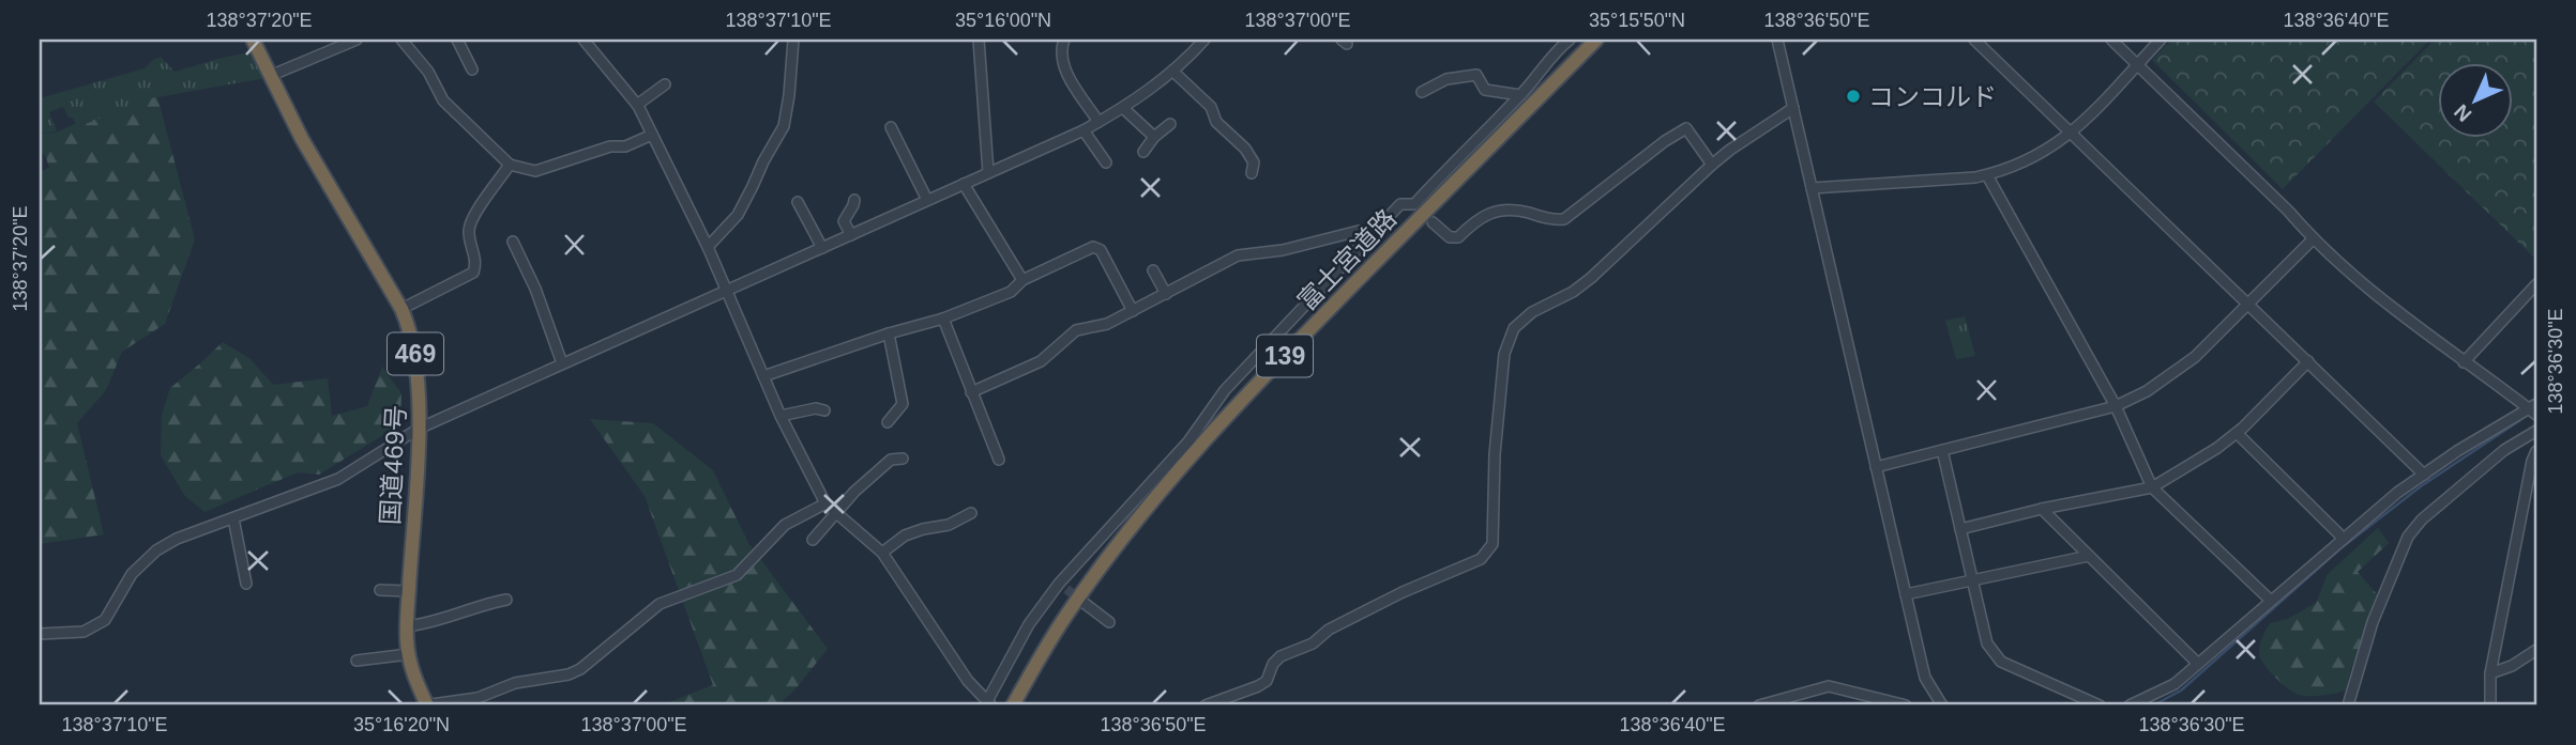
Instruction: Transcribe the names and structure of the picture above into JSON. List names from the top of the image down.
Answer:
{
  "streets": {
    "highway": [
      "富士宮道路",
      "469",
      "139",
      "国道469号"
    ]
  },
  "places": ["コンコルド"],
  "north": "bottom left",
  "coordinates": [
    "138°37'20\"E",
    "138°37'10\"E",
    "35°16'00\"N",
    "138°37'00\"E",
    "35°15'50\"N",
    "138°36'50\"E",
    "138°36'40\"E",
    "138°36'30\"E",
    "35°16'20\"N"
  ]
}
